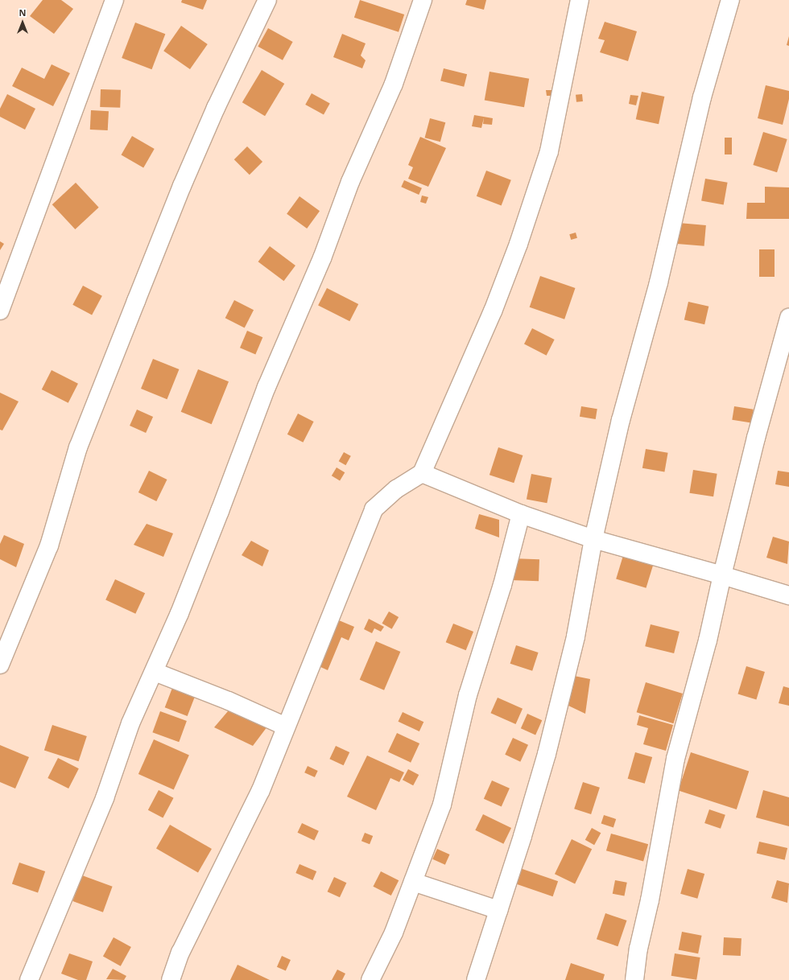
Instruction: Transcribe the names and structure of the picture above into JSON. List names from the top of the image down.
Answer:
{
  "north": "top"
}
